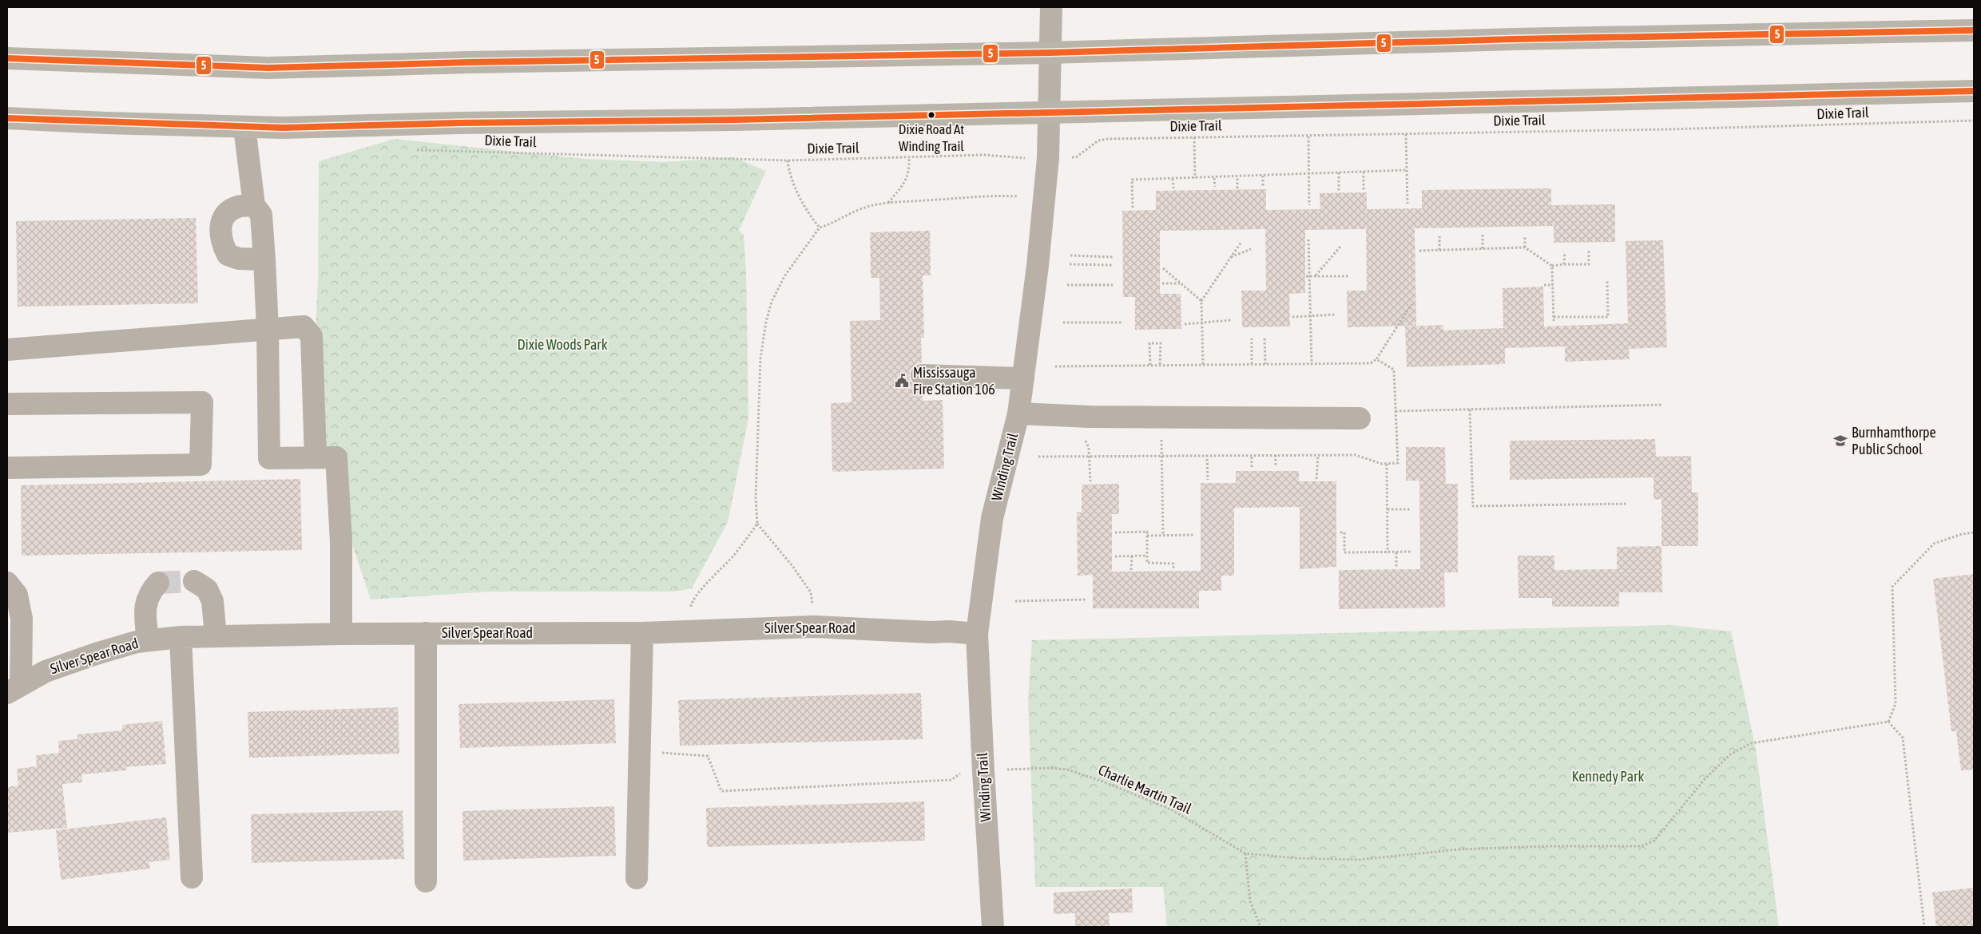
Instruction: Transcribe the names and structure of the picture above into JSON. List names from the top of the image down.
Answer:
{
  "streets": {
    "street": ["Winding Trail", "Silver Spear Road"],
    "path": ["Dixie Trail", "Charlie Martin Trail"]
  },
  "crossings": [
    ["Winding Trail", "Silver Spear Road"]
  ],
  "parks": ["Dixie Woods Park", "Kennedy Park"],
  "places": {
    "other": ["Dixie Road At Winding Trail"],
    "public building": ["Mississauga Fire Station 106"],
    "school or university": ["Burnhamthorpe Public School"]
  },
  "lines": ["transit line 5"]
}
